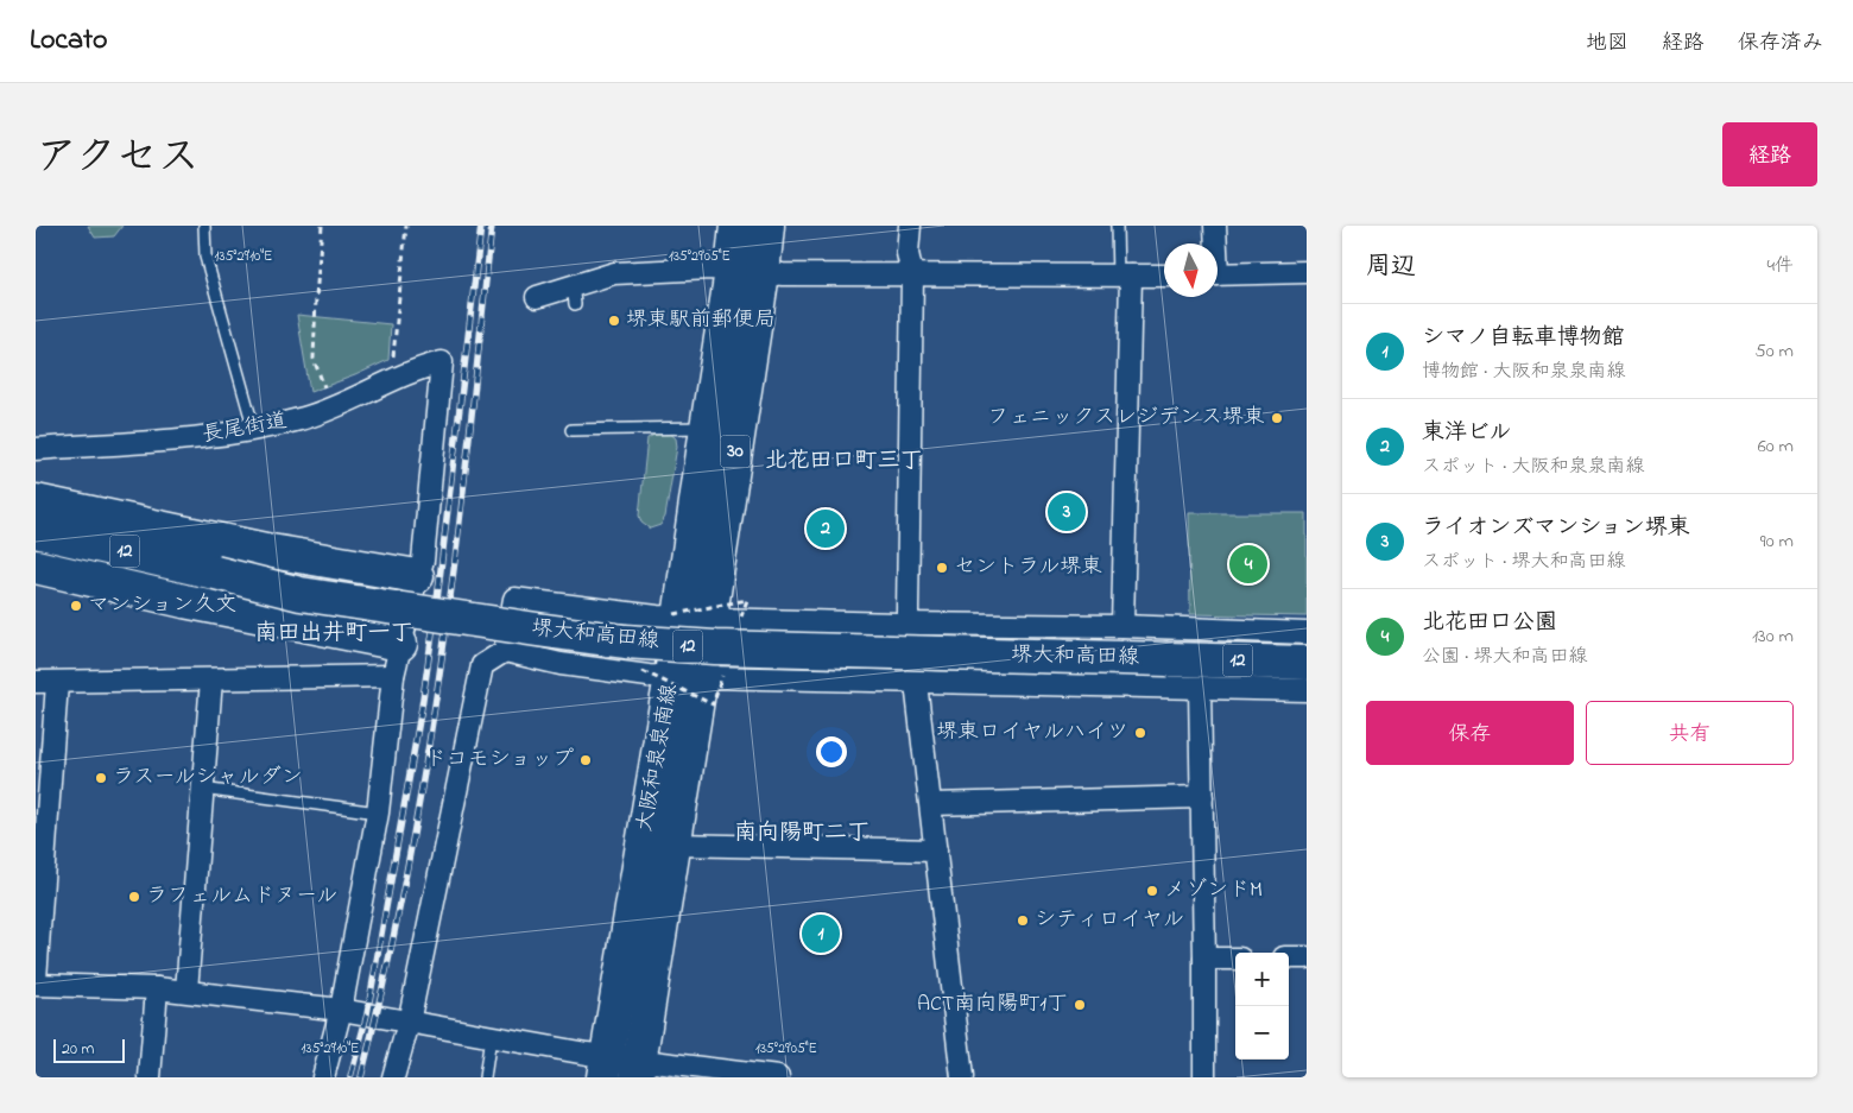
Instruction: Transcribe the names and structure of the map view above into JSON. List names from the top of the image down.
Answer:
{
  "streets": {
    "main road": [
      "30",
      "12",
      "堺大和高田線",
      "大阪和泉泉南線"
    ],
    "street": ["長尾街道"]
  },
  "districts": ["北花田口町三丁", "南田出井町一丁", "南向陽町二丁"],
  "places": [
    "堺東駅前郵便局",
    "フェニックスレジデンス堺東",
    "セントラル堺東",
    "マンション久文",
    "堺東ロイヤルハイツ",
    "ドコモショップ",
    "ラスールシャルダン",
    "メゾンドM",
    "ラフェルムドヌール",
    "シティロイヤル",
    "ACT南向陽町1丁"
  ],
  "scale_bar": "20 m",
  "north": "bottom",
  "page": {
    "header": "Locato",
    "nav": ["地図", "経路", "保存済み"],
    "title": "アクセス",
    "buttons": [
      "経路",
      ["保存", "共有"]
    ],
    "heading": ["周辺", "4件"],
    "list": [
      {
        "mark": "1",
        "name": "シマノ自転車博物館",
        "note": "博物館 · 大阪和泉泉南線",
        "value": "50 m"
      },
      {
        "mark": "2",
        "name": "東洋ビル",
        "note": "スポット · 大阪和泉泉南線",
        "value": "60 m"
      },
      {
        "mark": "3",
        "name": "ライオンズマンション堺東",
        "note": "スポット · 堺大和高田線",
        "value": "90 m"
      },
      {
        "mark": "4",
        "name": "北花田口公園",
        "note": "公園 · 堺大和高田線",
        "value": "130 m"
      }
    ],
    "pins": [
      "3",
      "2",
      "4",
      "1"
    ],
    "map_buttons": ["+", "−"],
    "scale": "20 m"
  },
  "coordinates": ["135°29'10\"E", "135°29'05\"E"]
}
